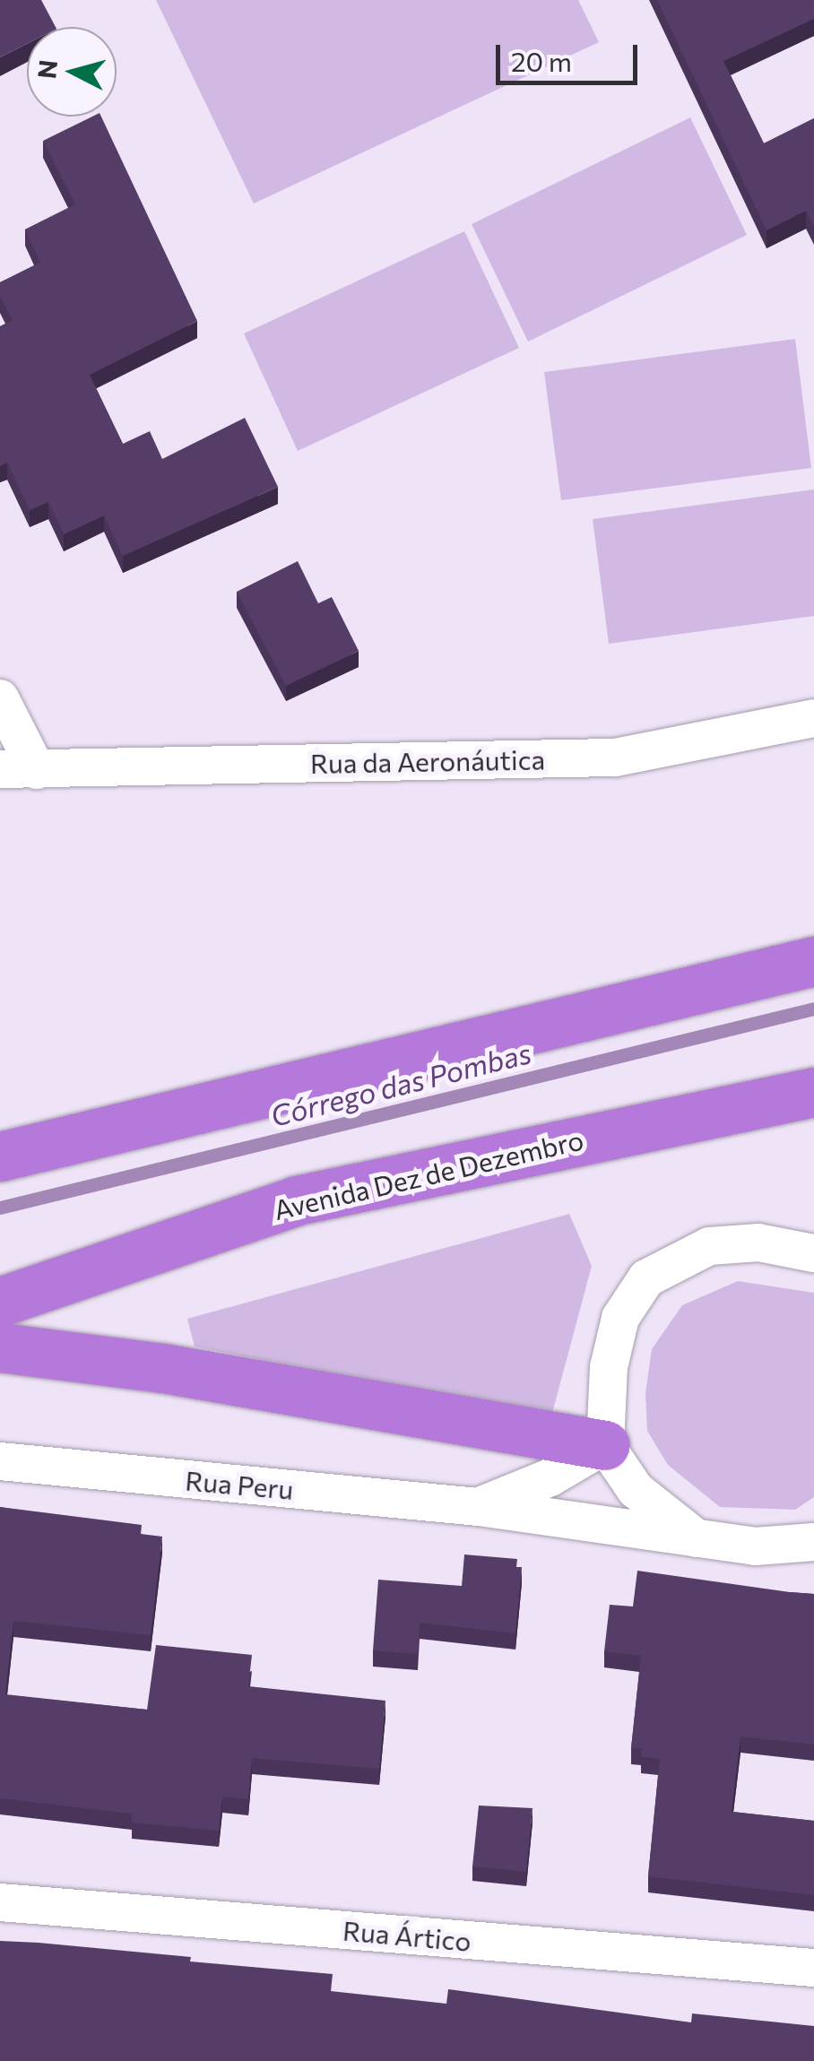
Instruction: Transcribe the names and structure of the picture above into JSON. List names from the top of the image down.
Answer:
{
  "streets": {
    "highway": ["Avenida Dez de Dezembro"],
    "street": ["Rua da Aeronáutica", "Rua Peru", "Rua Ártico"]
  },
  "water": ["Córrego das Pombas"],
  "scale_bar": "20 m",
  "north": "left"
}
